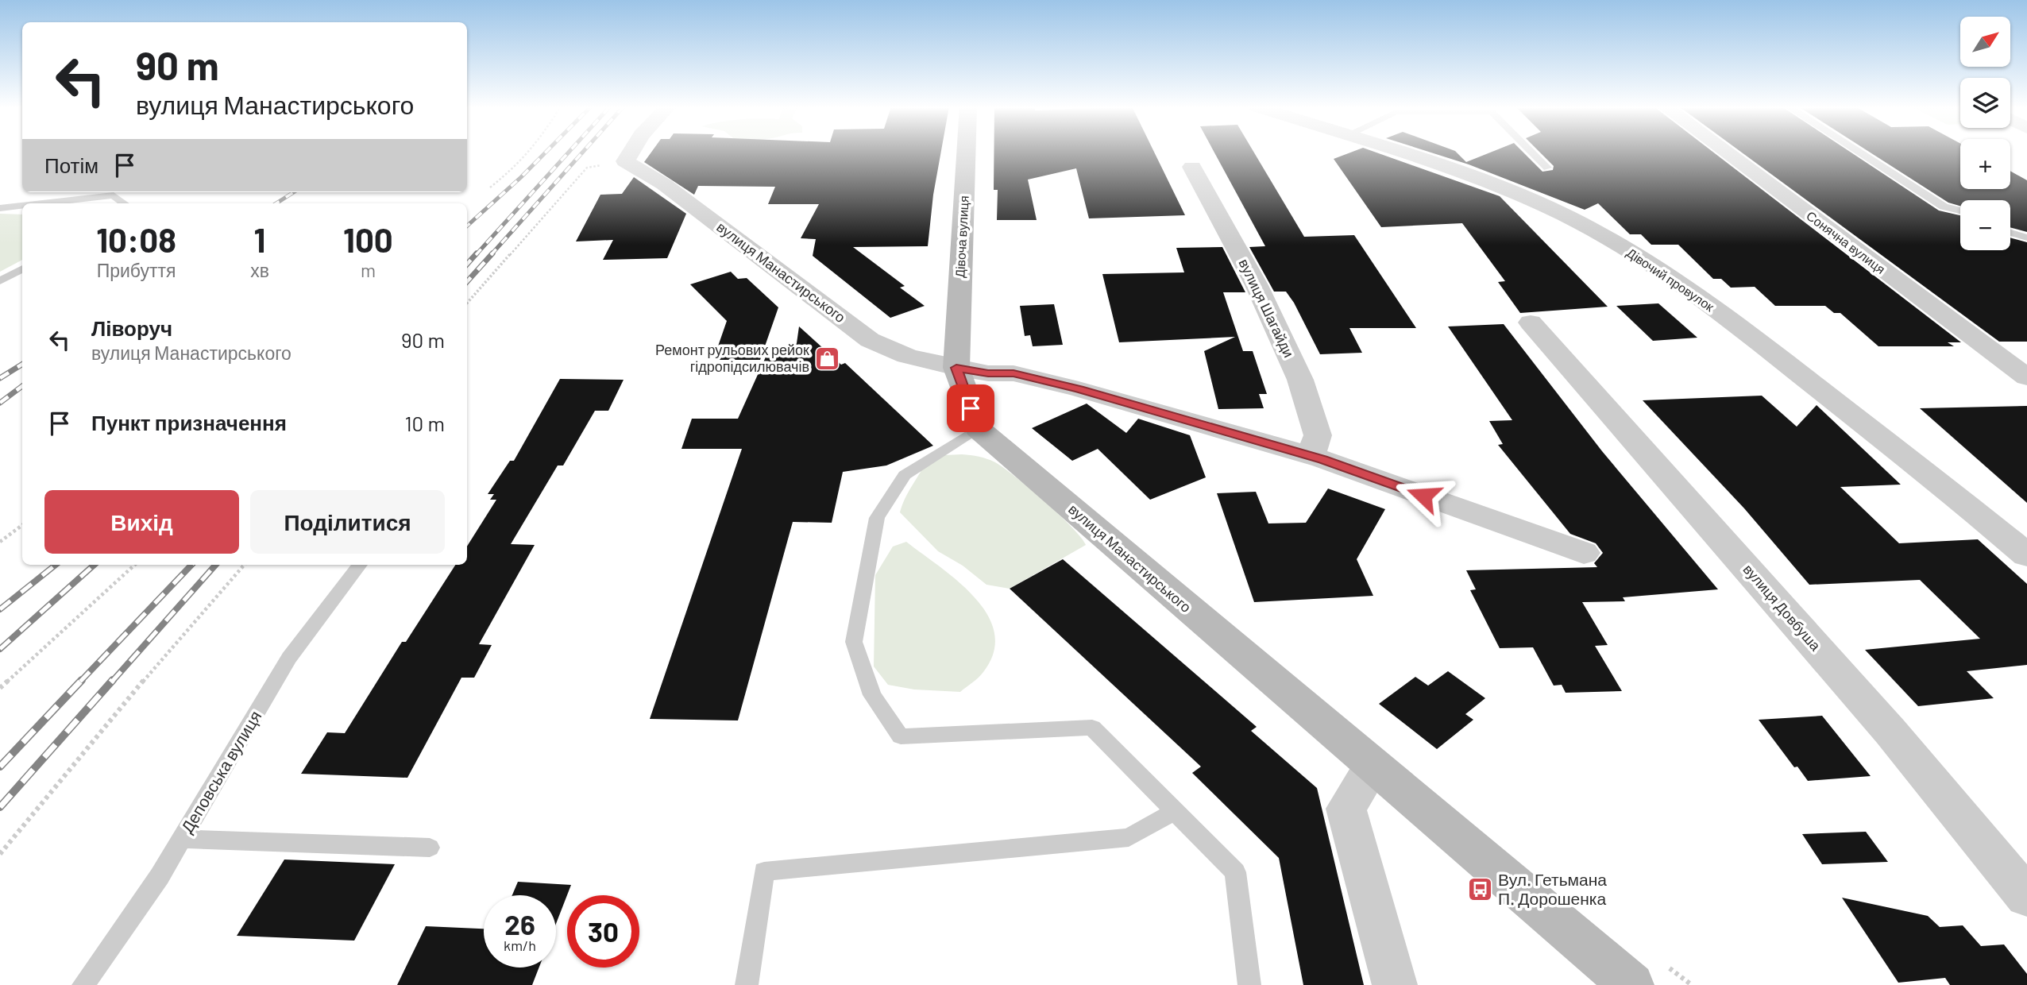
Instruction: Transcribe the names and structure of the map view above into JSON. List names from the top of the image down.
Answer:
{
  "streets": {
    "main road": ["Дівоча вулиця", "вулиця Манастирського"],
    "street": [
      "Сонячна вулиця",
      "Дівочий провулок",
      "вулиця Шагайди",
      "вулиця Довбуша"
    ],
    "lane": ["Деповська вулиця"]
  },
  "crossings": [
    ["Дівоча вулиця", "вулиця Манастирського"]
  ],
  "places": {
    "shop": ["Ремонт рульових рейок гідропідсилювачів"],
    "bus stop": ["Вул. Гетьмана П. Дорошенка"]
  },
  "north": "top right",
  "page": {
    "map_buttons": ["+", "−"],
    "turn": ["90 m", "вулиця Манастирського"],
    "then": "Потім",
    "eta": [
      "10:08",
      "Прибуття",
      "1",
      "хв",
      "100",
      "m"
    ],
    "list": [
      {
        "name": "Ліворуч",
        "note": "вулиця Манастирського",
        "value": "90 m"
      },
      {
        "name": "Пункт призначення",
        "value": "10 m"
      }
    ],
    "buttons": ["Вихід", "Поділитися"],
    "speed": "26 km/h",
    "limit": "30"
  }
}
